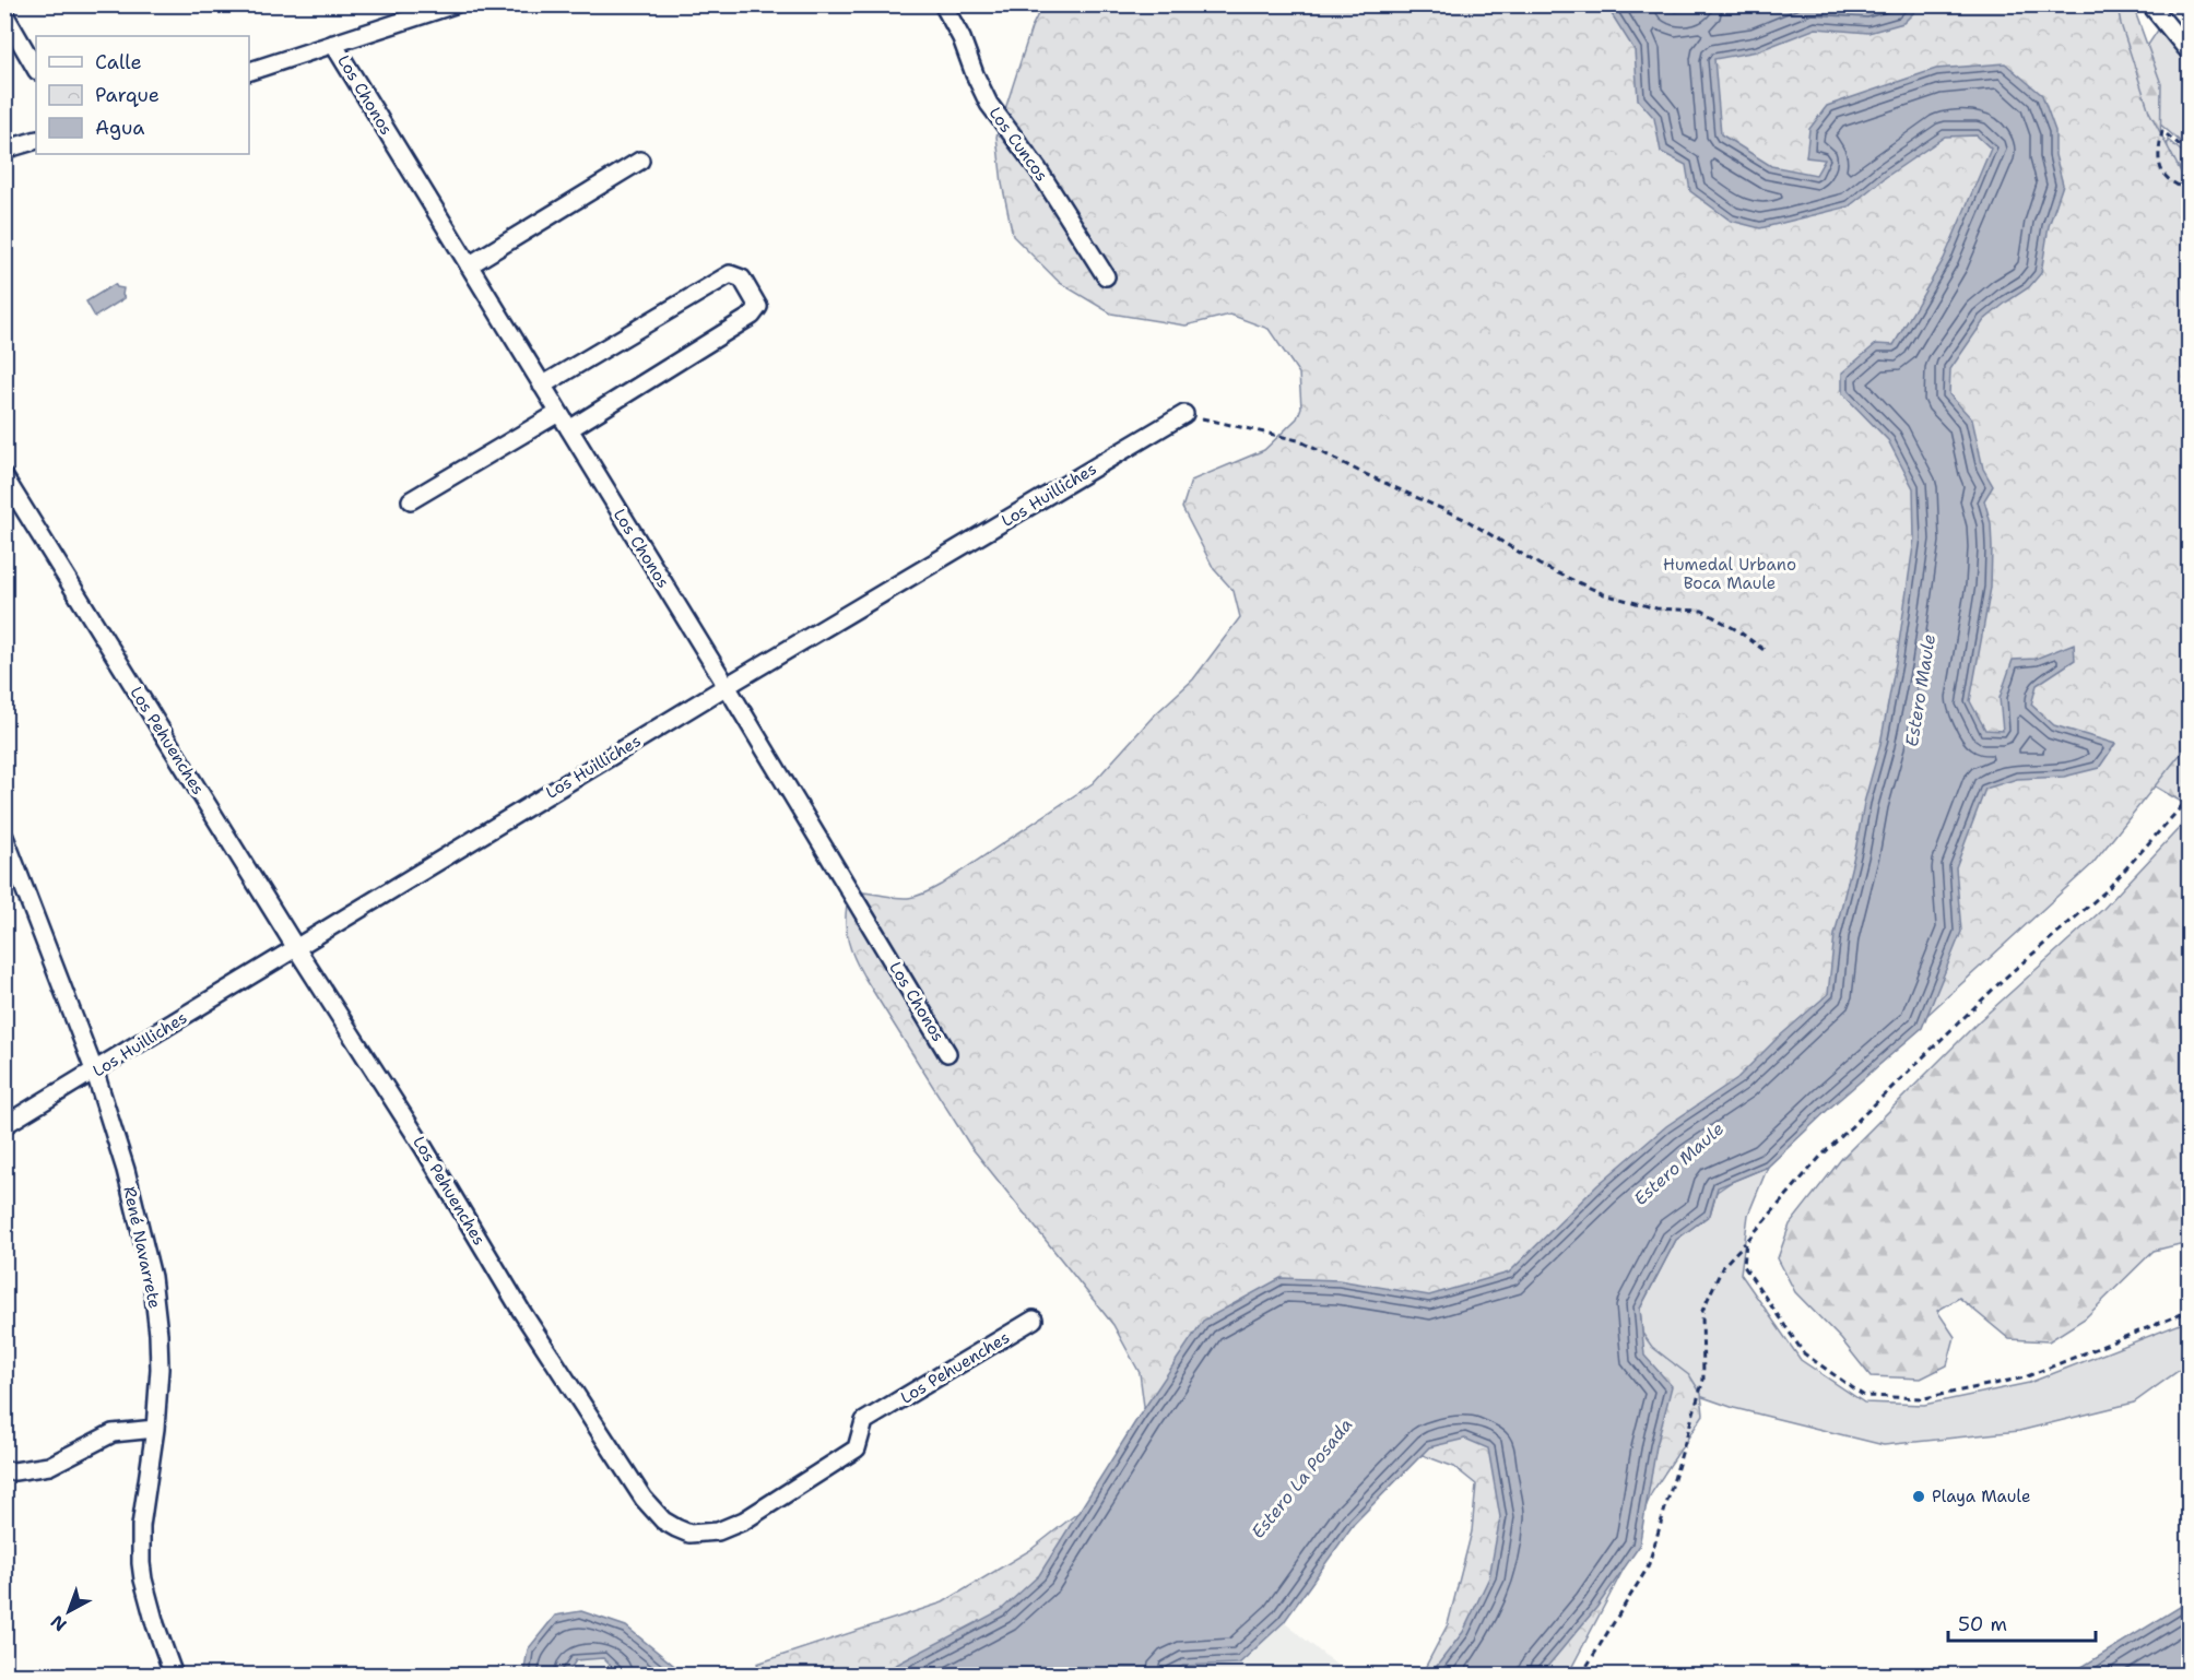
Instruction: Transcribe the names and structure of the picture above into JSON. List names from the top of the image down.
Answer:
{
  "streets": {
    "street": [
      "Los Chonos",
      "Los Cuncos",
      "Los Huilliches",
      "Los Pehuenches",
      "René Navarrete"
    ]
  },
  "crossings": [
    ["Los Chonos", "Los Huilliches"],
    ["Los Huilliches", "Los Pehuenches"],
    ["Los Huilliches", "René Navarrete"]
  ],
  "water": ["Estero Maule", "Estero La Posada"],
  "parks": ["Humedal Urbano Boca Maule"],
  "places": ["Playa Maule"],
  "legend": ["Calle", "Parque", "Agua"],
  "scale_bar": "50 m",
  "north": "bottom left"
}
